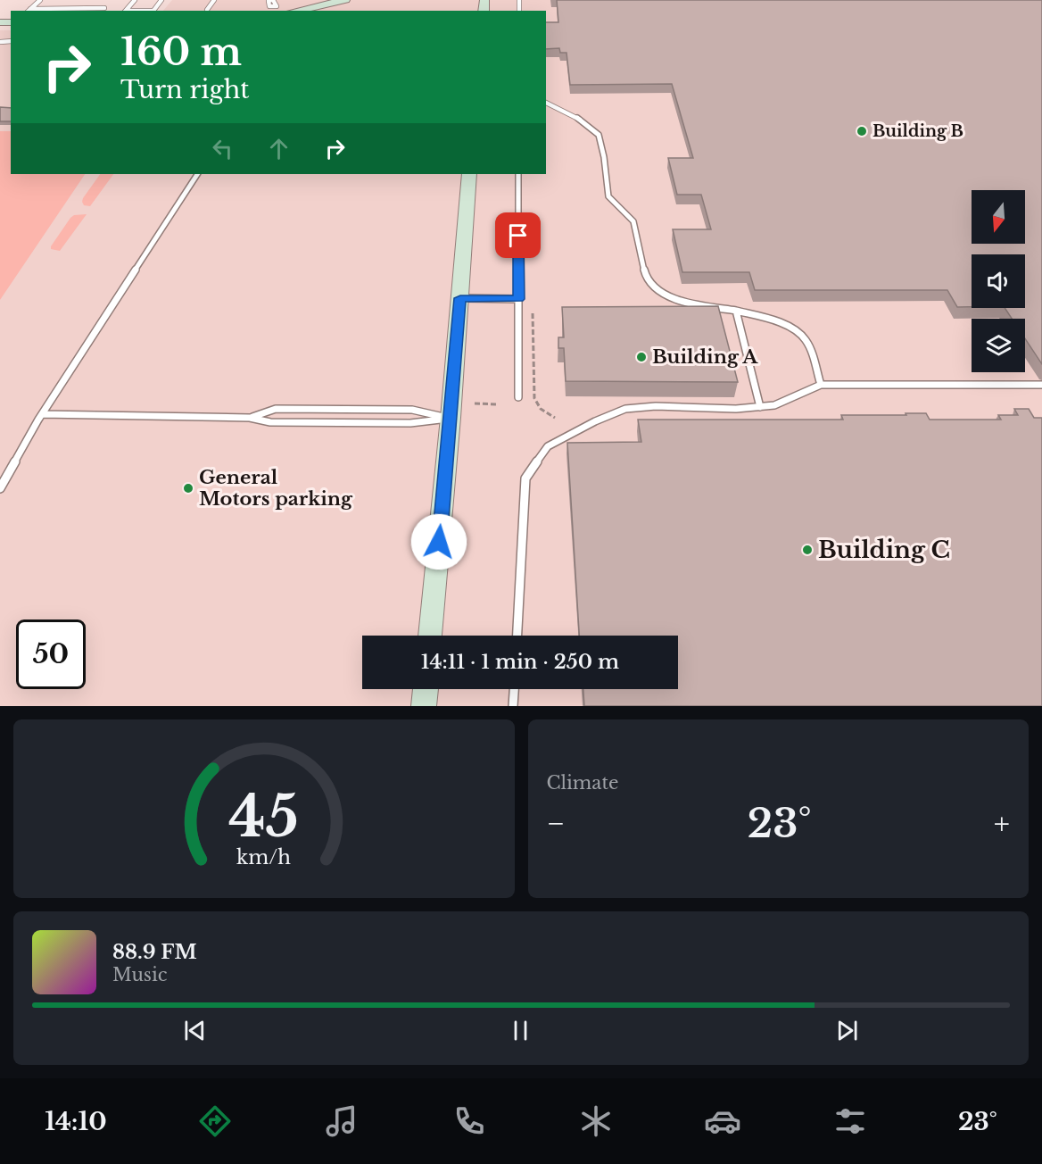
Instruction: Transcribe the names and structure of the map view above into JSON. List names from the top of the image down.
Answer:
{
  "places": [
    "Building B",
    "Building A",
    "General Motors parking",
    "Building C"
  ],
  "north": "bottom",
  "page": {
    "turn": ["160 m", "Turn right"],
    "limit": "50",
    "trip": "14:11 · 1 min · 250 m",
    "tile": "Climate",
    "heat": ["−", "23°", "+"],
    "song": ["88.9 FM", "Music"],
    "tabs": ["14:10", "23°"],
    "gauge": ["45", "km/h"]
  }
}
